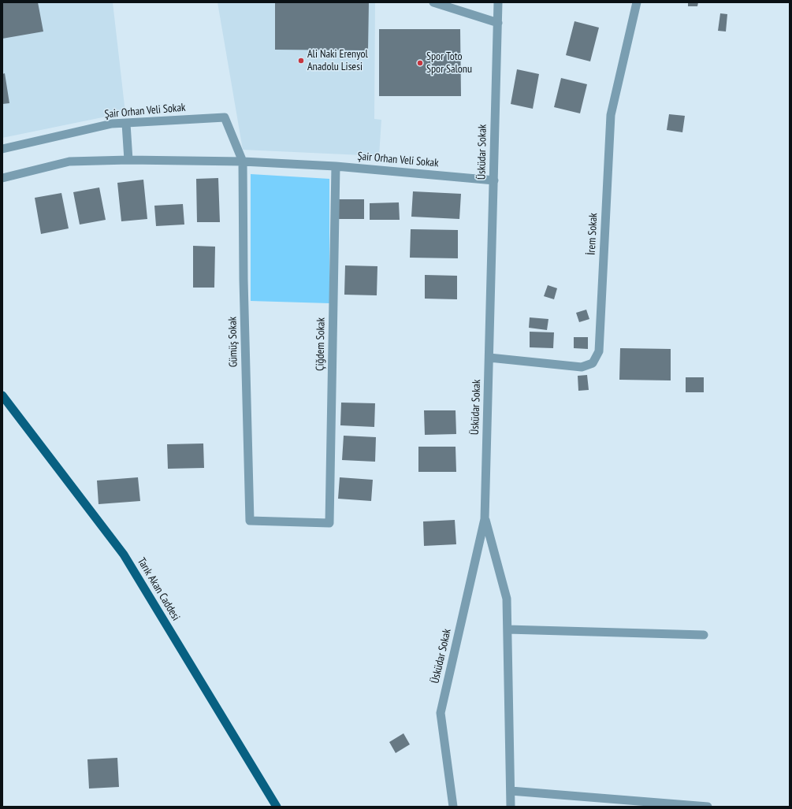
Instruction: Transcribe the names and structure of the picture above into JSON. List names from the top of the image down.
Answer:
{
  "streets": {
    "main road": ["Tarık Akan Caddesi"],
    "street": [
      "Şair Orhan Veli Sokak",
      "Üsküdar Sokak",
      "İrem Sokak",
      "Gümüş Sokak",
      "Çiğdem Sokak"
    ]
  },
  "crossings": [
    ["Şair Orhan Veli Sokak", "Üsküdar Sokak"],
    ["Şair Orhan Veli Sokak", "Gümüş Sokak"],
    ["Şair Orhan Veli Sokak", "Çiğdem Sokak"],
    ["Üsküdar Sokak", "İrem Sokak"],
    ["Gümüş Sokak", "Çiğdem Sokak"]
  ],
  "places": ["Ali Naki Erenyol Anadolu Lisesi", "Spor Toto Spor Salonu"]
}
